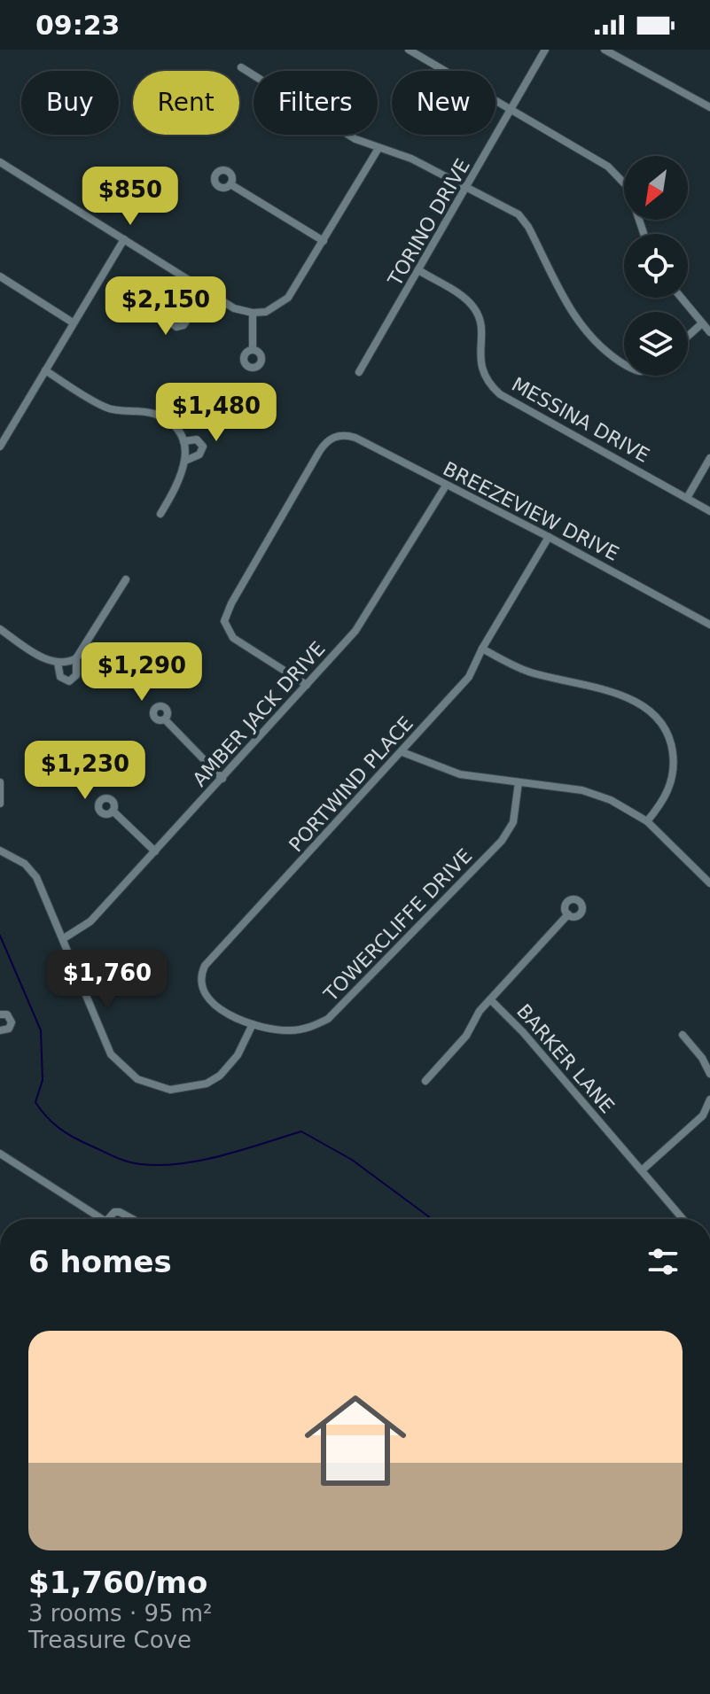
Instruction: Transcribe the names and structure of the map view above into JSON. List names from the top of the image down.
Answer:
{
  "streets": {
    "street": [
      "TORINO DRIVE",
      "MESSINA DRIVE",
      "BREEZEVIEW DRIVE",
      "AMBER JACK DRIVE",
      "PORTWIND PLACE",
      "TOWERCLIFFE DRIVE",
      "BARKER LANE"
    ]
  },
  "crossings": [
    ["TORINO DRIVE", "MESSINA DRIVE"],
    ["BREEZEVIEW DRIVE", "AMBER JACK DRIVE"],
    ["BREEZEVIEW DRIVE", "PORTWIND PLACE"],
    ["PORTWIND PLACE", "TOWERCLIFFE DRIVE"]
  ],
  "north": "bottom left",
  "page": {
    "status": "09:23",
    "chip": [
      "Buy",
      "Rent",
      "Filters",
      "New"
    ],
    "price": [
      "$850",
      "$2,150",
      "$1,480",
      "$1,290",
      "$1,230",
      "$1,760"
    ],
    "heading": "6 homes",
    "list": [
      {
        "name": "$1,760/mo",
        "note": "3 rooms · 95 m² · Treasure Cove"
      }
    ]
  }
}
